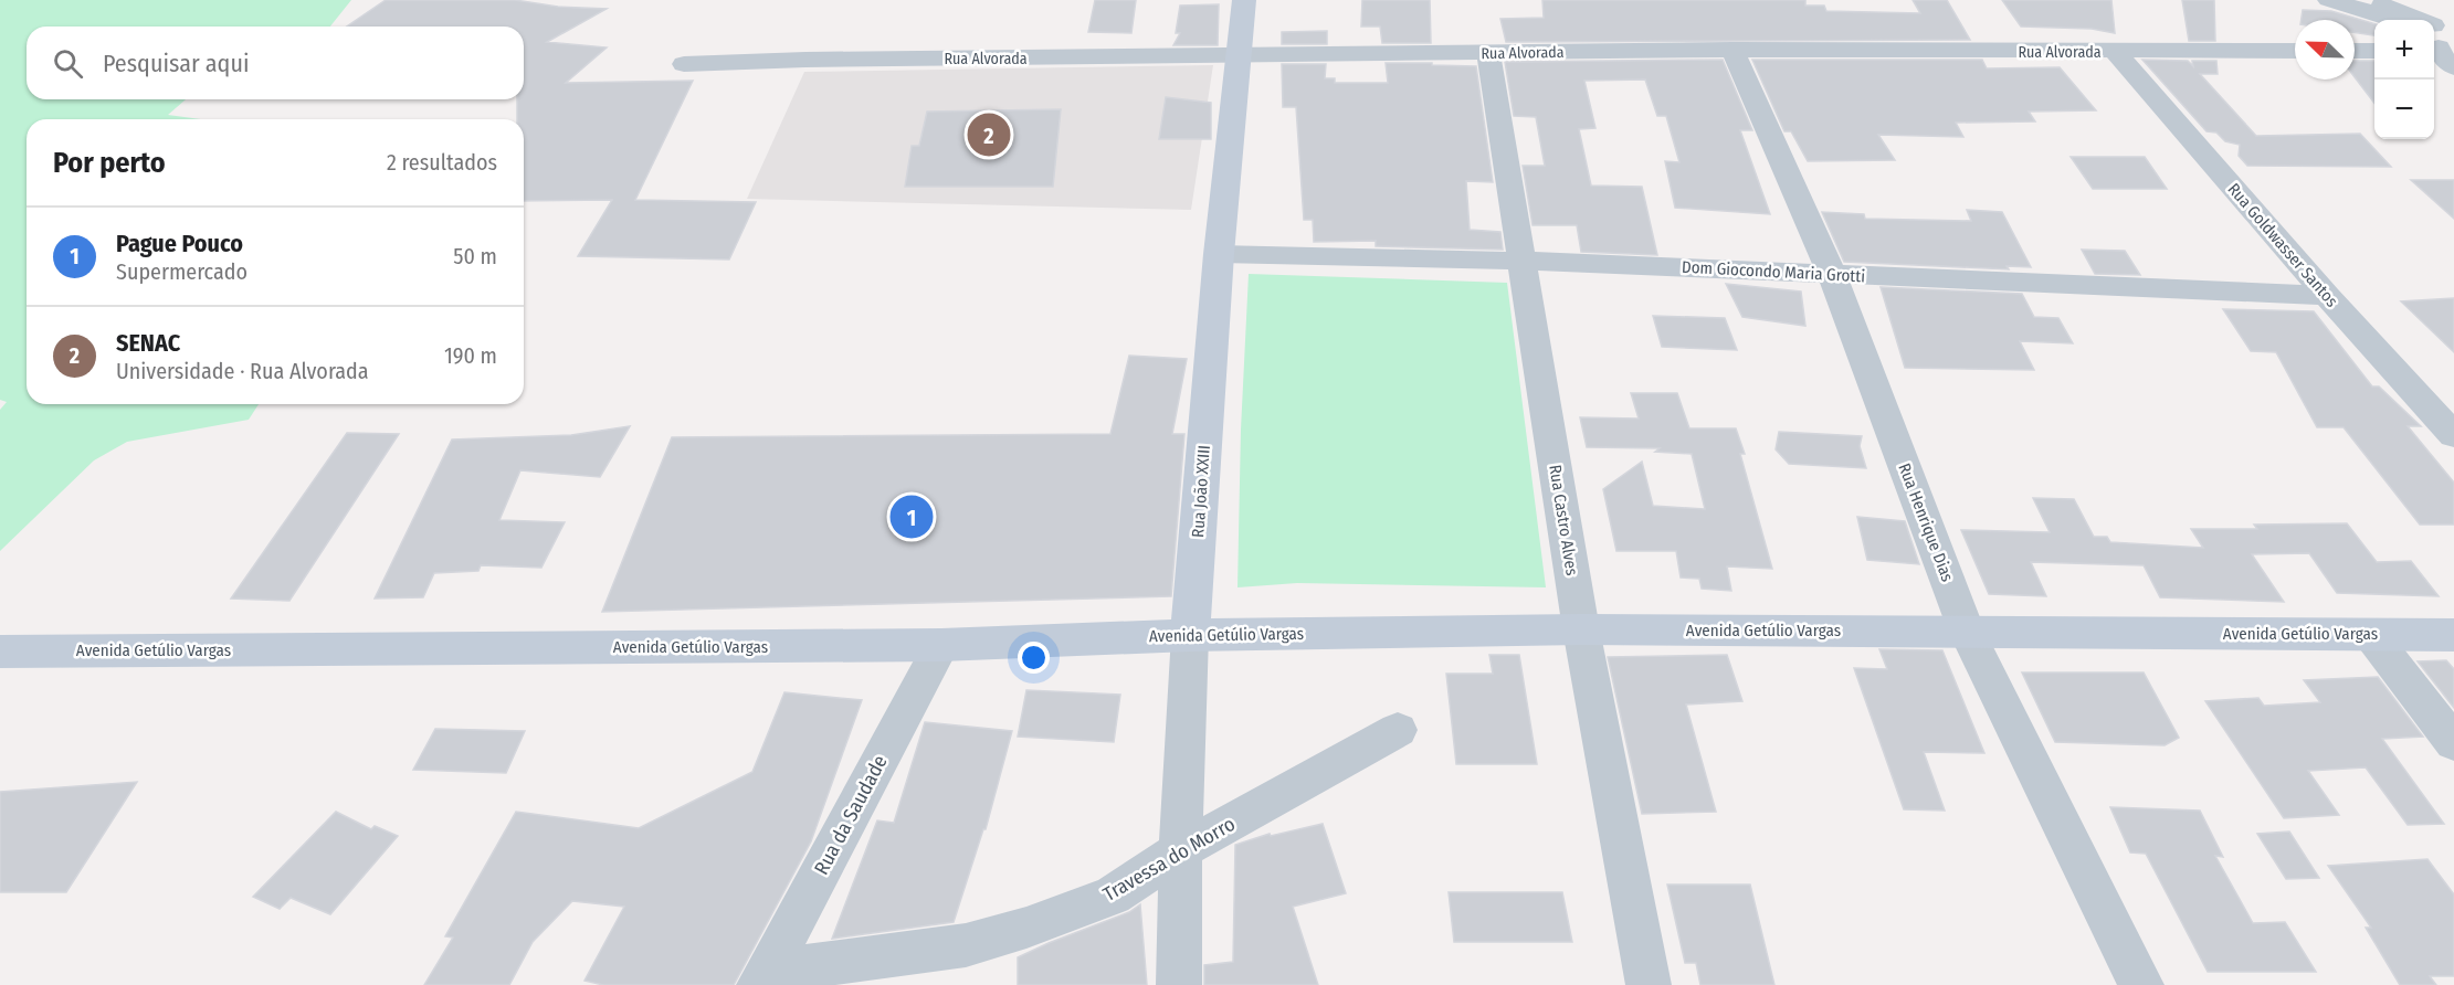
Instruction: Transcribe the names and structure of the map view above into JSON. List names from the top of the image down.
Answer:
{
  "streets": {
    "street": [
      "Rua Alvorada",
      "Rua Goldwasser Santos",
      "Dom Giocondo Maria Grotti",
      "Rua João XXIII",
      "Rua Castro Alves",
      "Rua Henrique Dias",
      "Avenida Getúlio Vargas",
      "Rua da Saudade",
      "Travessa do Morro"
    ]
  },
  "crossings": [
    ["Rua Alvorada", "Rua Goldwasser Santos"],
    ["Rua Alvorada", "Rua João XXIII"],
    ["Rua Alvorada", "Rua Castro Alves"],
    ["Rua Alvorada", "Rua Henrique Dias"],
    ["Rua Goldwasser Santos", "Dom Giocondo Maria Grotti"],
    ["Dom Giocondo Maria Grotti", "Rua João XXIII"],
    ["Dom Giocondo Maria Grotti", "Rua Castro Alves"],
    ["Dom Giocondo Maria Grotti", "Rua Henrique Dias"],
    ["Rua João XXIII", "Avenida Getúlio Vargas"],
    ["Rua João XXIII", "Travessa do Morro"],
    ["Rua Castro Alves", "Avenida Getúlio Vargas"],
    ["Rua Henrique Dias", "Avenida Getúlio Vargas"],
    ["Avenida Getúlio Vargas", "Rua da Saudade"],
    ["Rua da Saudade", "Travessa do Morro"]
  ],
  "north": "top left",
  "page": {
    "map_buttons": ["+", "−"],
    "search": "Pesquisar aqui",
    "pins": ["2", "1"],
    "heading": ["Por perto", "2 resultados"],
    "list": [
      {
        "mark": "1",
        "name": "Pague Pouco",
        "note": "Supermercado",
        "value": "50 m"
      },
      {
        "mark": "2",
        "name": "SENAC",
        "note": "Universidade · Rua Alvorada",
        "value": "190 m"
      }
    ]
  }
}
